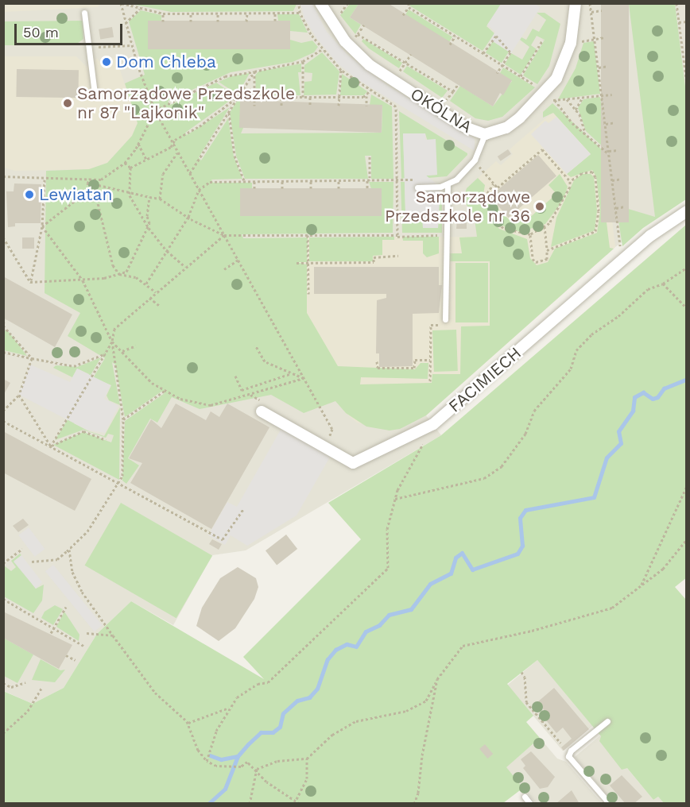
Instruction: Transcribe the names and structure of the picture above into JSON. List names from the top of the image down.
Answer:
{
  "streets": {
    "street": ["OKÓLNA", "FACIMIECH"]
  },
  "places": [
    "Dom Chleba",
    "Samorządowe Przedszkole nr 87 \"Lajkonik\"",
    "Lewiatan",
    "Samorządowe Przedszkole nr 36"
  ],
  "scale_bar": "50 m"
}
